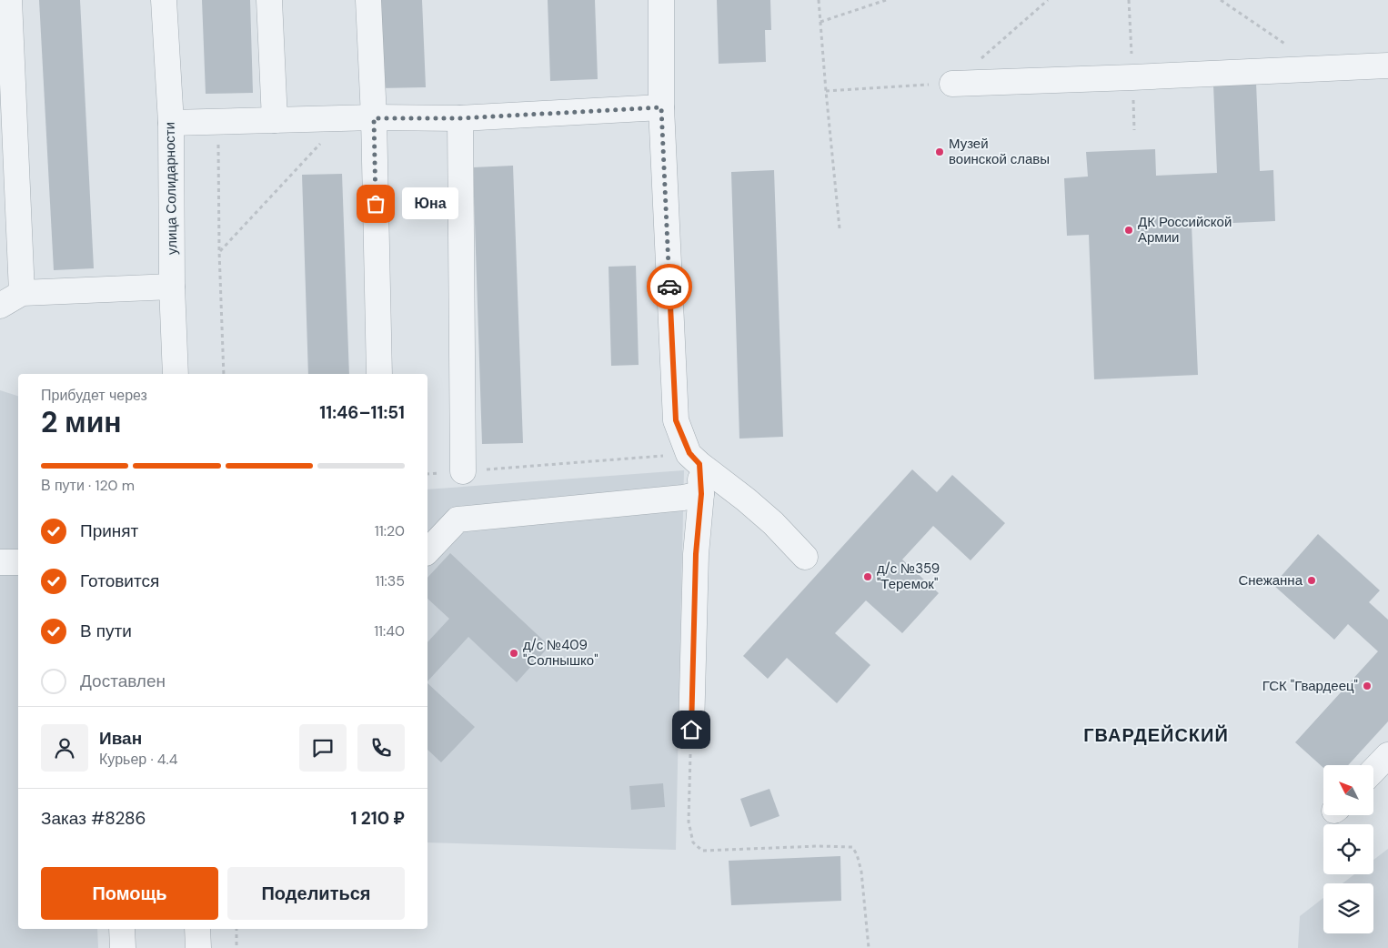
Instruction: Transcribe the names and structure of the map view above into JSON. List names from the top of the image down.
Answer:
{
  "streets": {
    "lane": ["улица Солидарности"]
  },
  "districts": ["ГВАРДЕЙСКИЙ"],
  "places": [
    "Музей воинской славы",
    "Юна",
    "ДК Российской Армии",
    "д/с №359 \"Теремок\"",
    "Снежанна",
    "д/с №409 \"Солнышко\"",
    "ГСК \"Гвардеец\""
  ],
  "north": "top left",
  "page": {
    "bubble": "Юна",
    "heading": ["2 мин", "Прибудет через", "11:46–11:51"],
    "panel": [
      "Иван",
      "Курьер · 4.4",
      "Заказ #8286",
      "1 210 ₽"
    ],
    "bar": "В пути · 120 m",
    "list": [
      ["Принят", "11:20"],
      ["Готовится", "11:35"],
      ["В пути", "11:40"],
      "Доставлен"
    ],
    "buttons": ["Помощь", "Поделиться"]
  }
}
